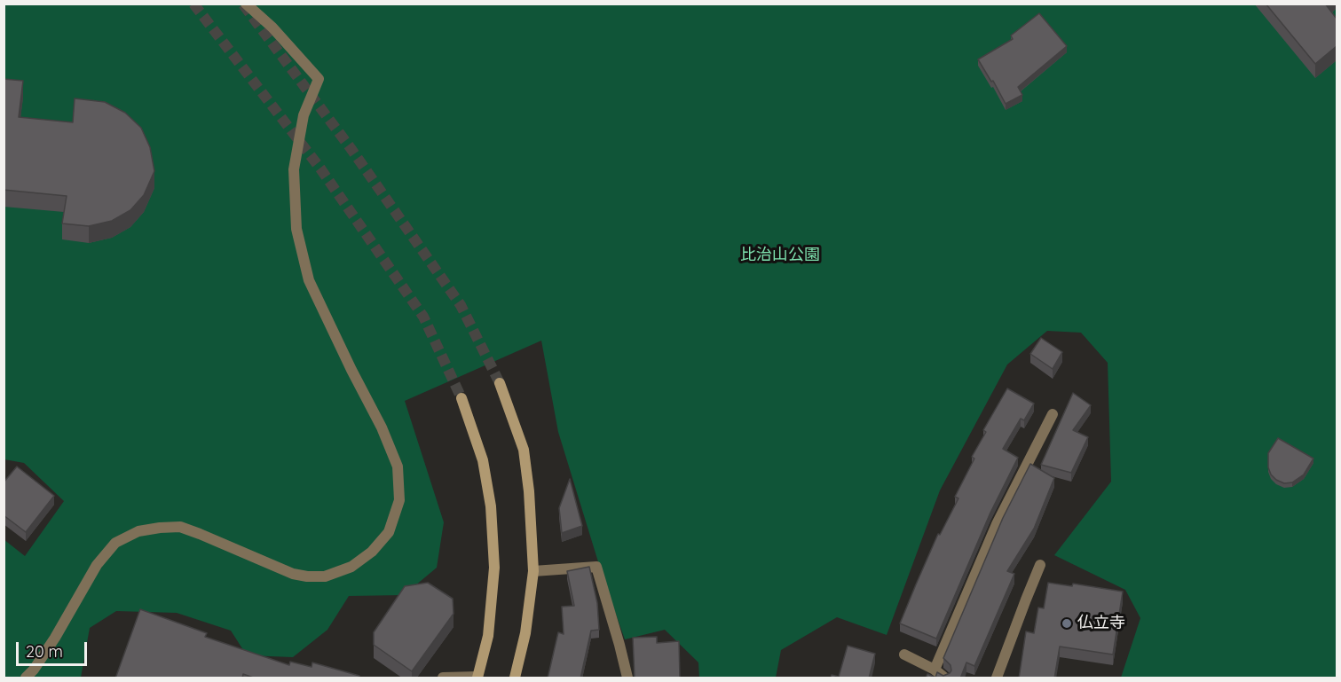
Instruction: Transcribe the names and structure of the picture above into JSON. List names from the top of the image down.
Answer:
{
  "parks": ["比治山公園"],
  "places": ["仏立寺"],
  "scale_bar": "20 m"
}
